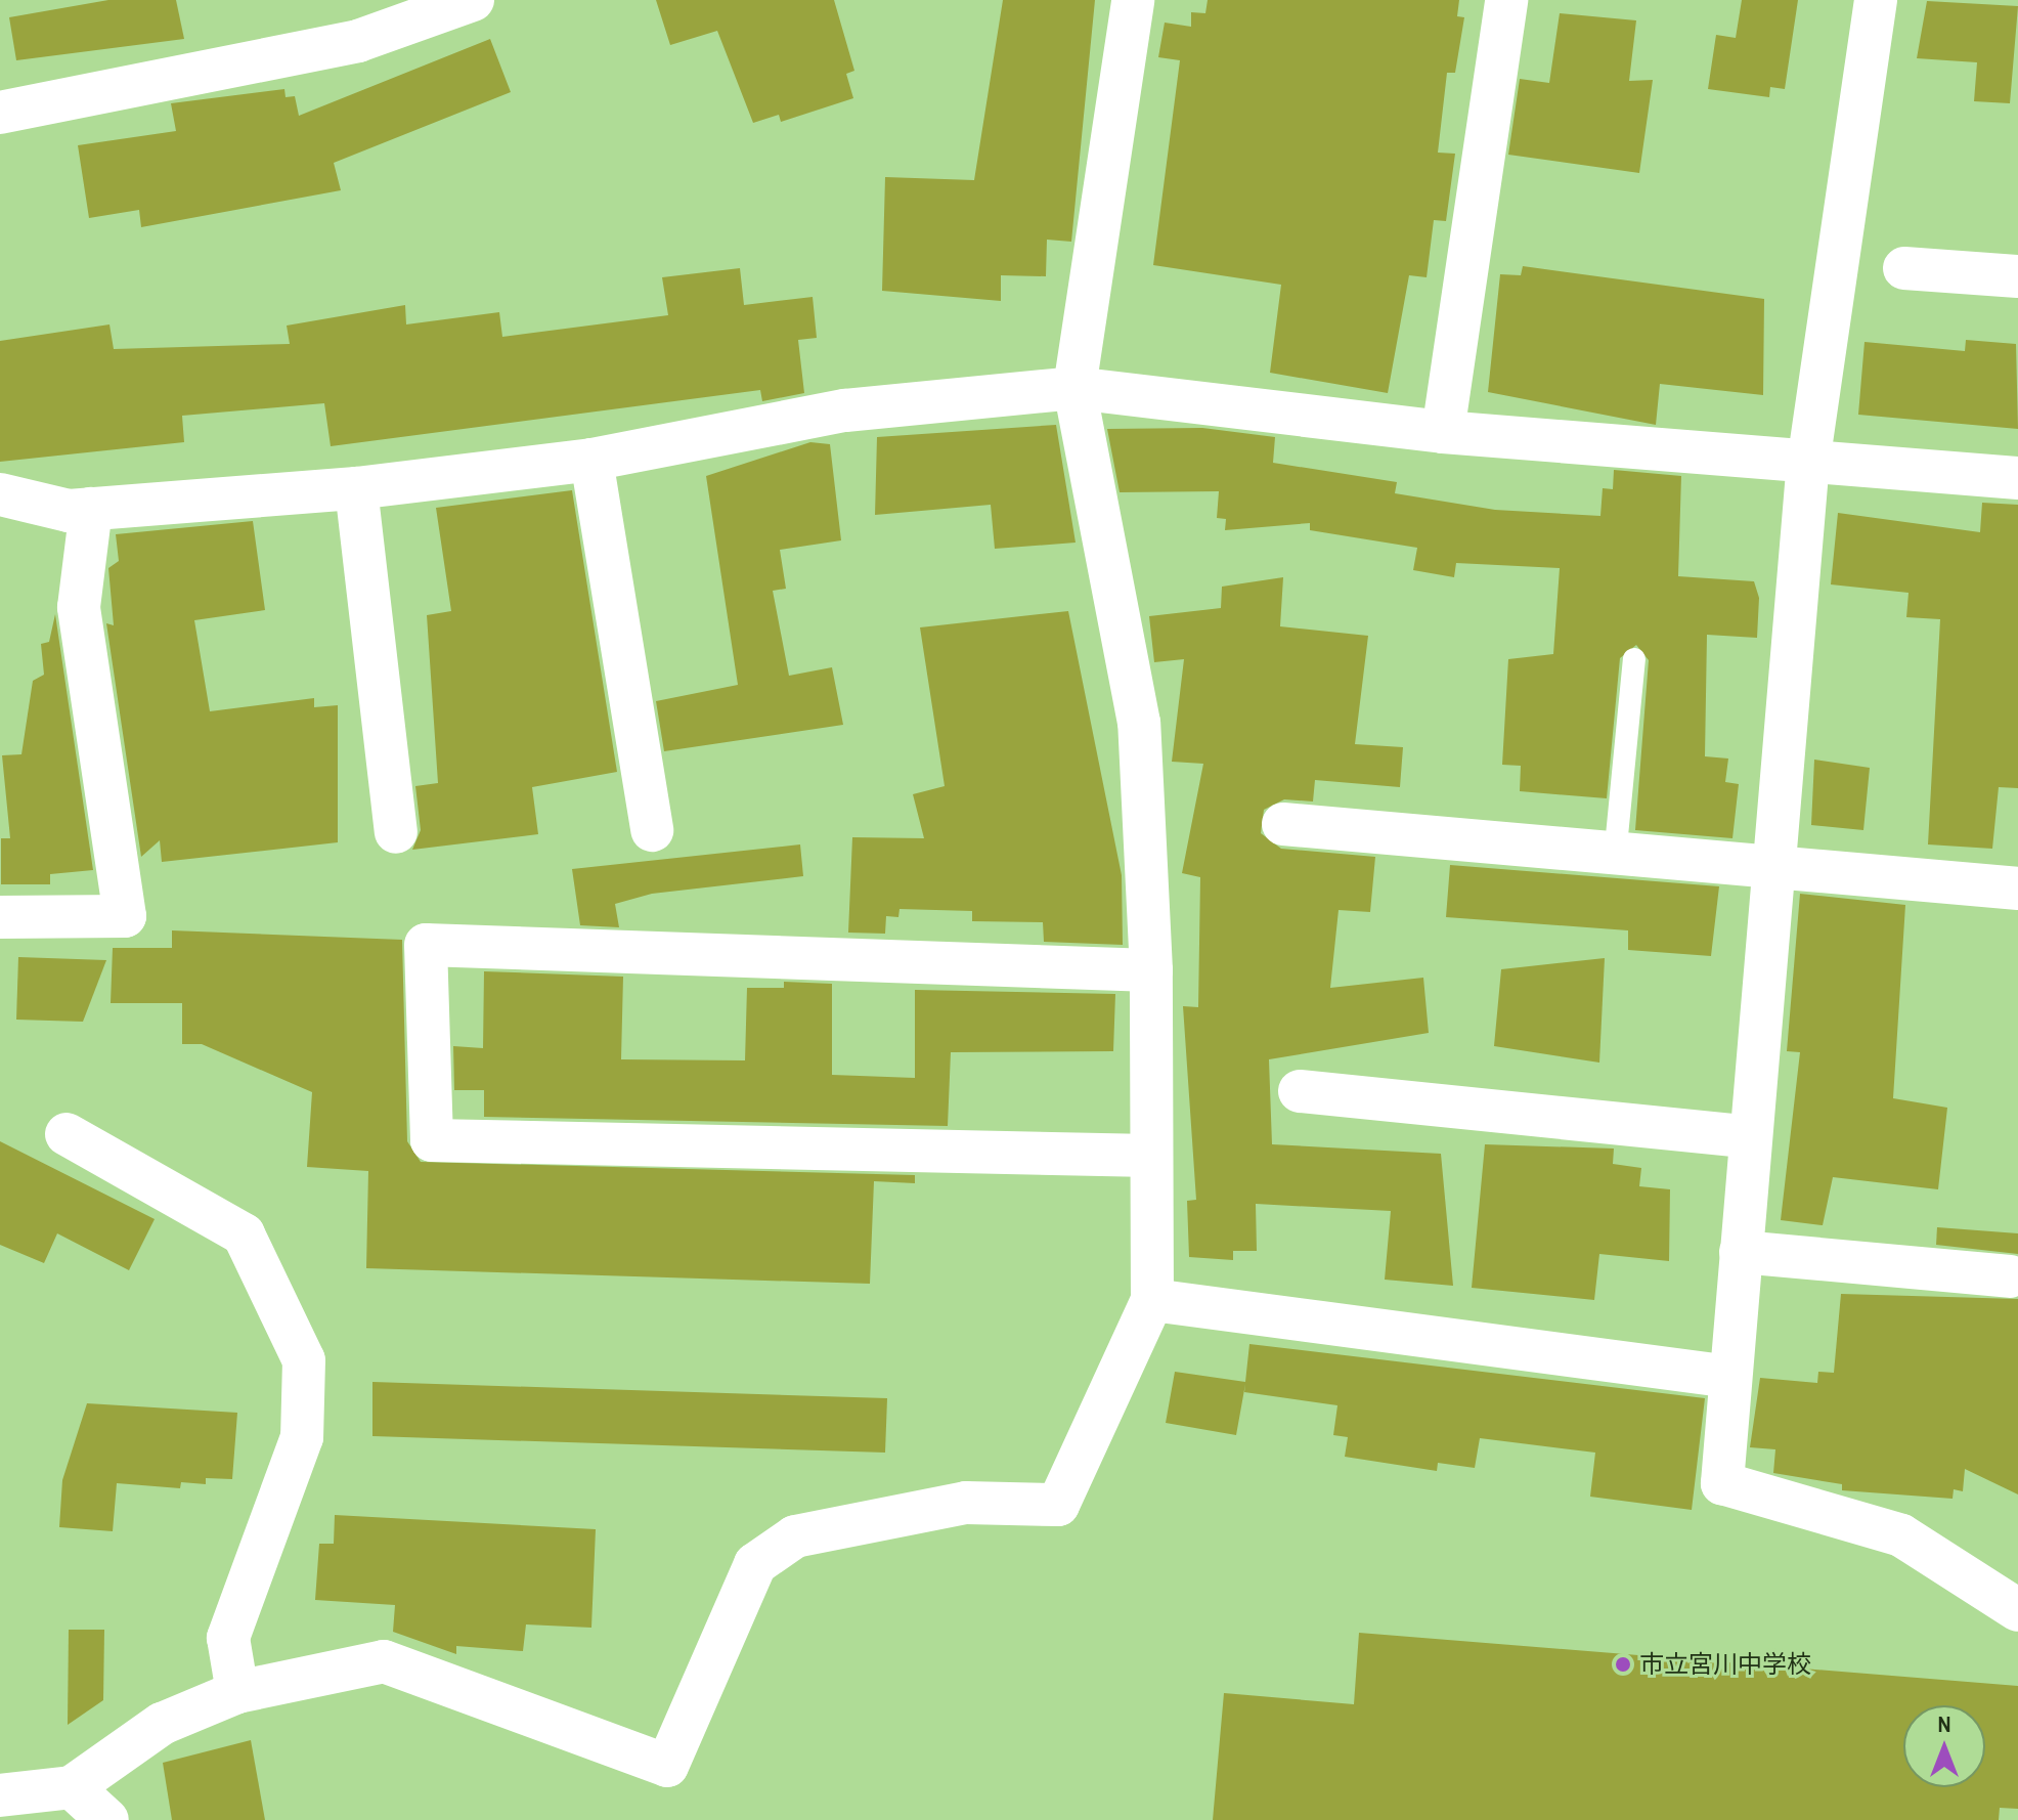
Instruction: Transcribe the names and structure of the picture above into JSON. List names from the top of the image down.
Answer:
{
  "places": ["市立宮川中学校"],
  "north": "top"
}
